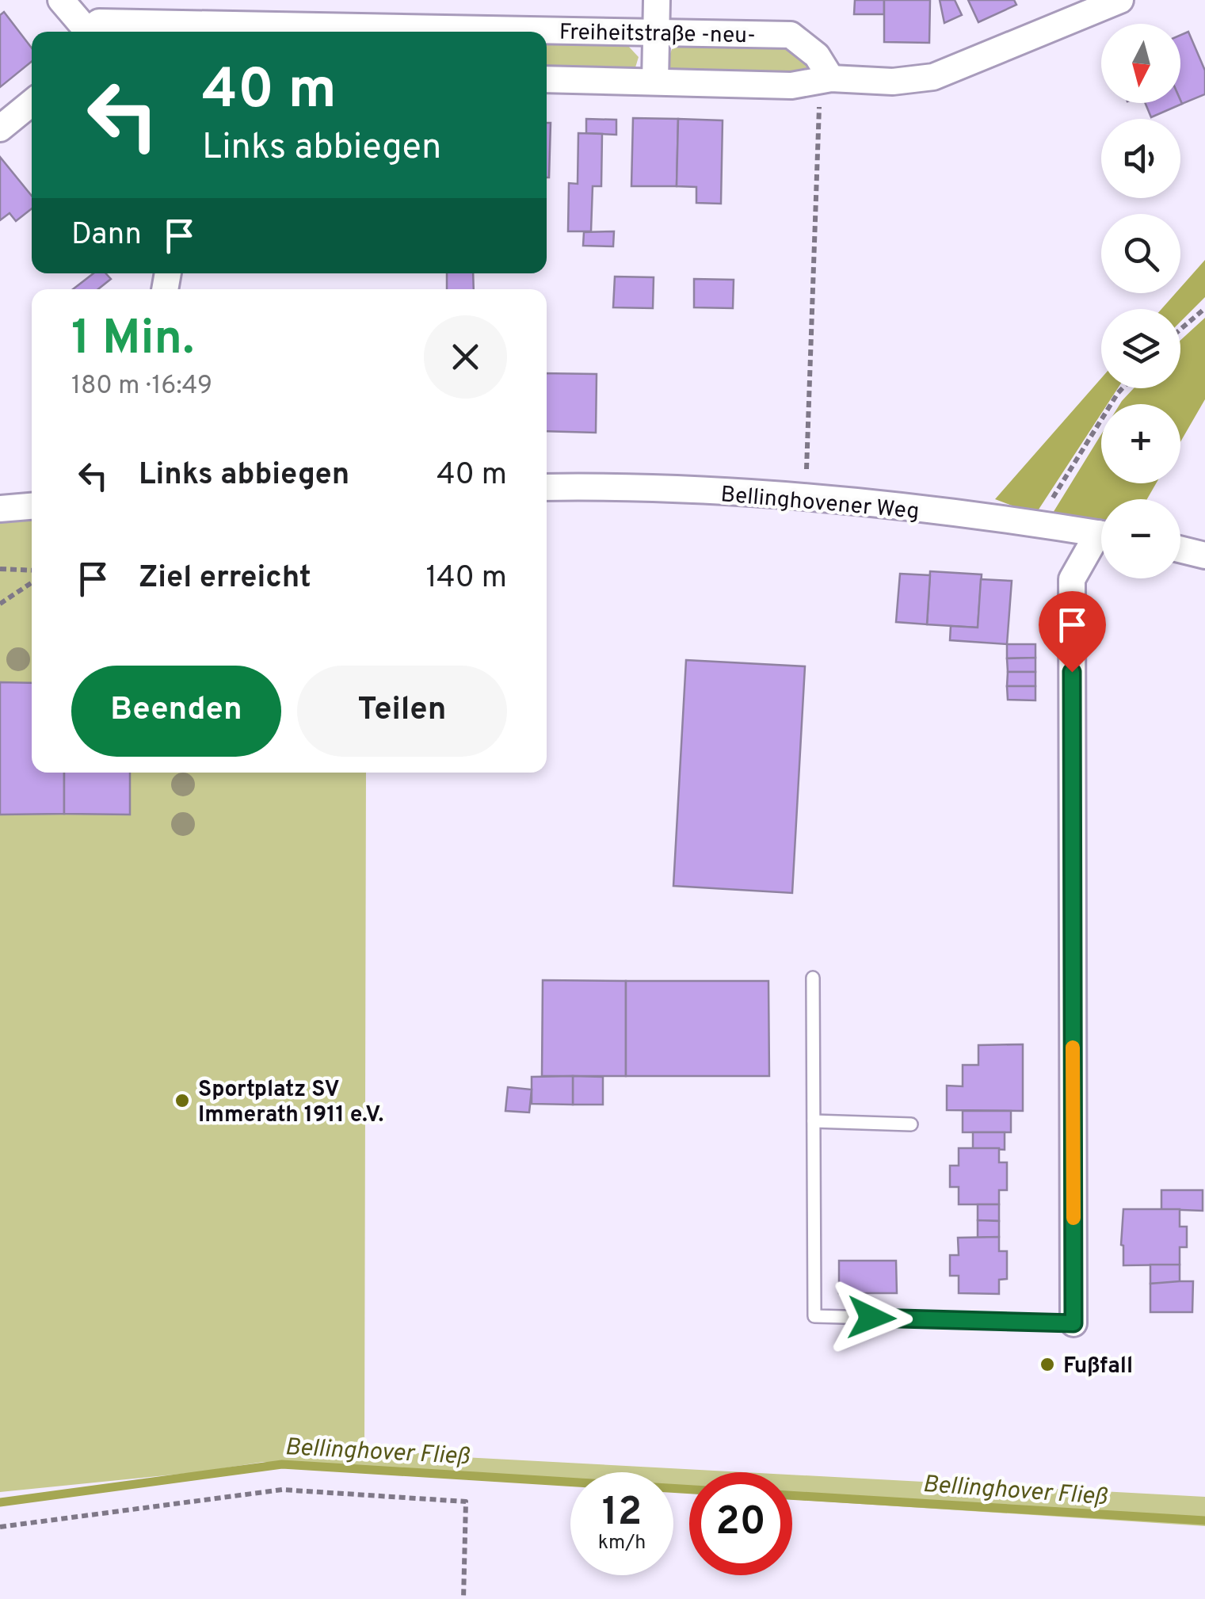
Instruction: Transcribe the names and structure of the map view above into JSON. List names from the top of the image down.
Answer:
{
  "streets": {
    "street": ["Freiheitstraße -neu-", "Bellinghovener Weg"]
  },
  "water": ["Bellinghover Fließ"],
  "places": ["Sportplatz SV Immerath 1911 e.V.", "Fußfall"],
  "north": "bottom",
  "page": {
    "map_buttons": ["+", "−"],
    "turn": ["40 m", "Links abbiegen"],
    "then": "Dann",
    "heading": ["1 Min.", "180 m · 16:49"],
    "list": [
      {
        "name": "Links abbiegen",
        "value": "40 m"
      },
      {
        "name": "Ziel erreicht",
        "value": "140 m"
      }
    ],
    "buttons": ["Beenden", "Teilen"],
    "speed": "12 km/h",
    "limit": "20"
  }
}
